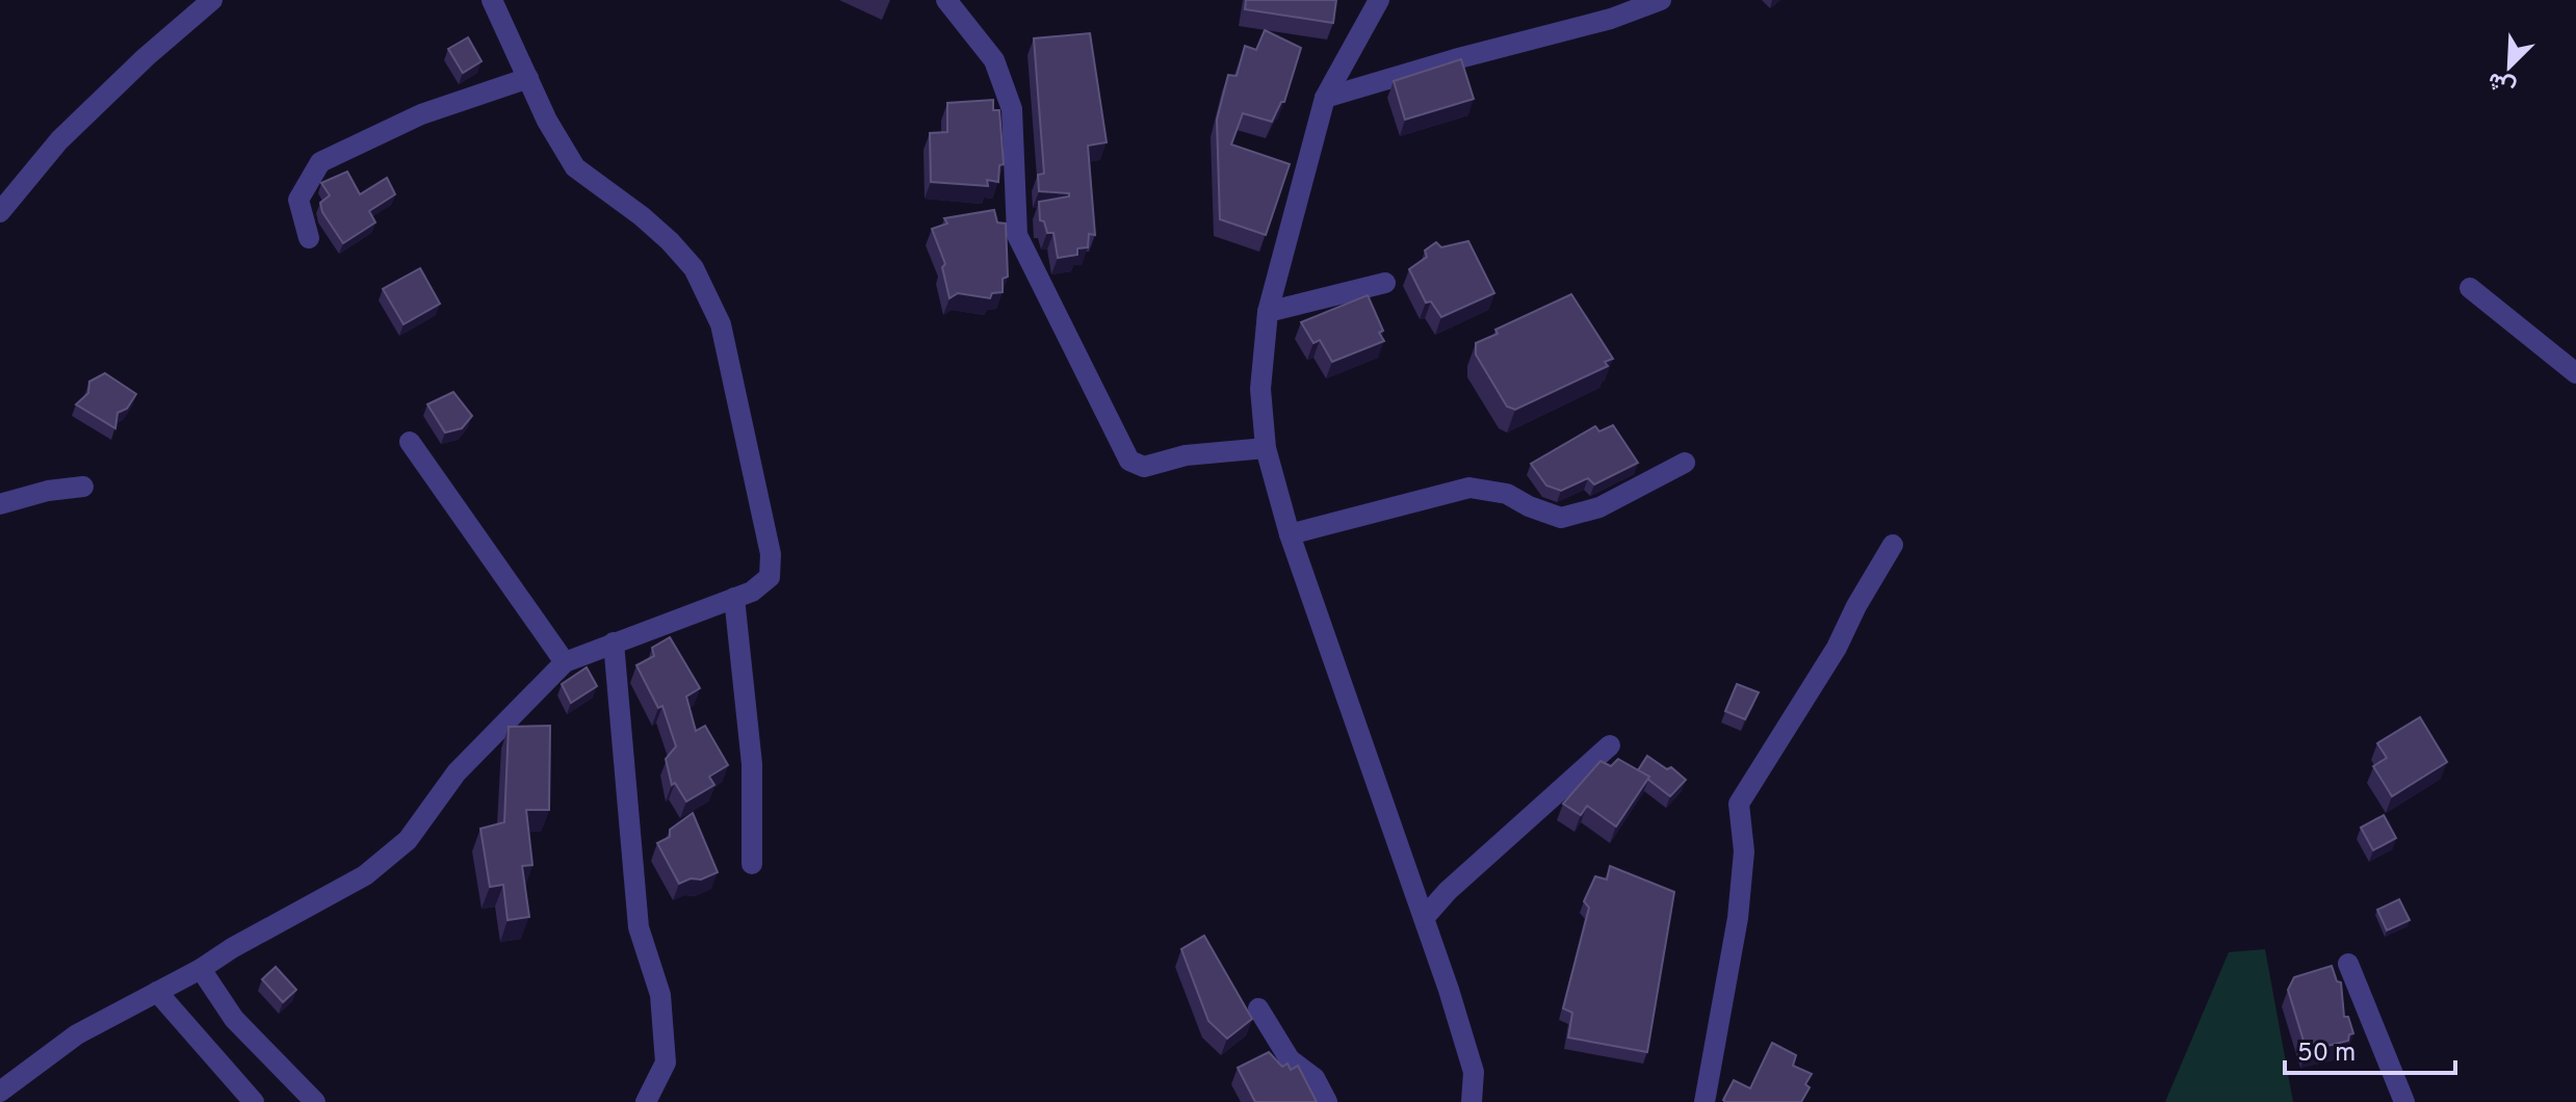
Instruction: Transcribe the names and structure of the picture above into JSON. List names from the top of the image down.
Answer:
{
  "scale_bar": "50 m",
  "north": "bottom left"
}
